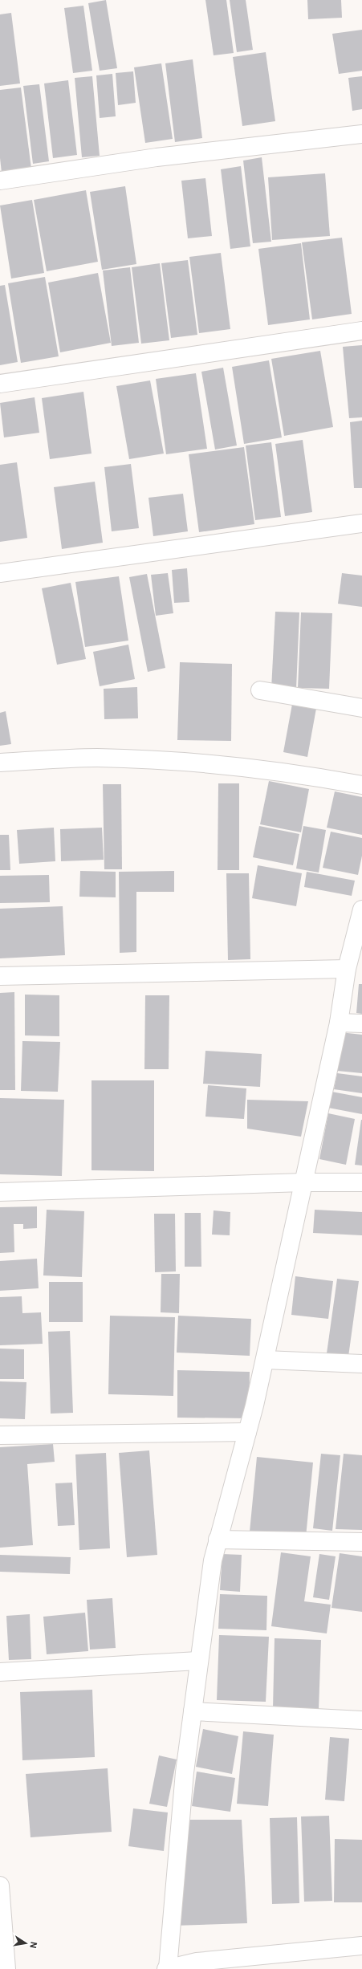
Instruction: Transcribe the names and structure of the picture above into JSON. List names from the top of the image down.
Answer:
{
  "north": "right"
}
